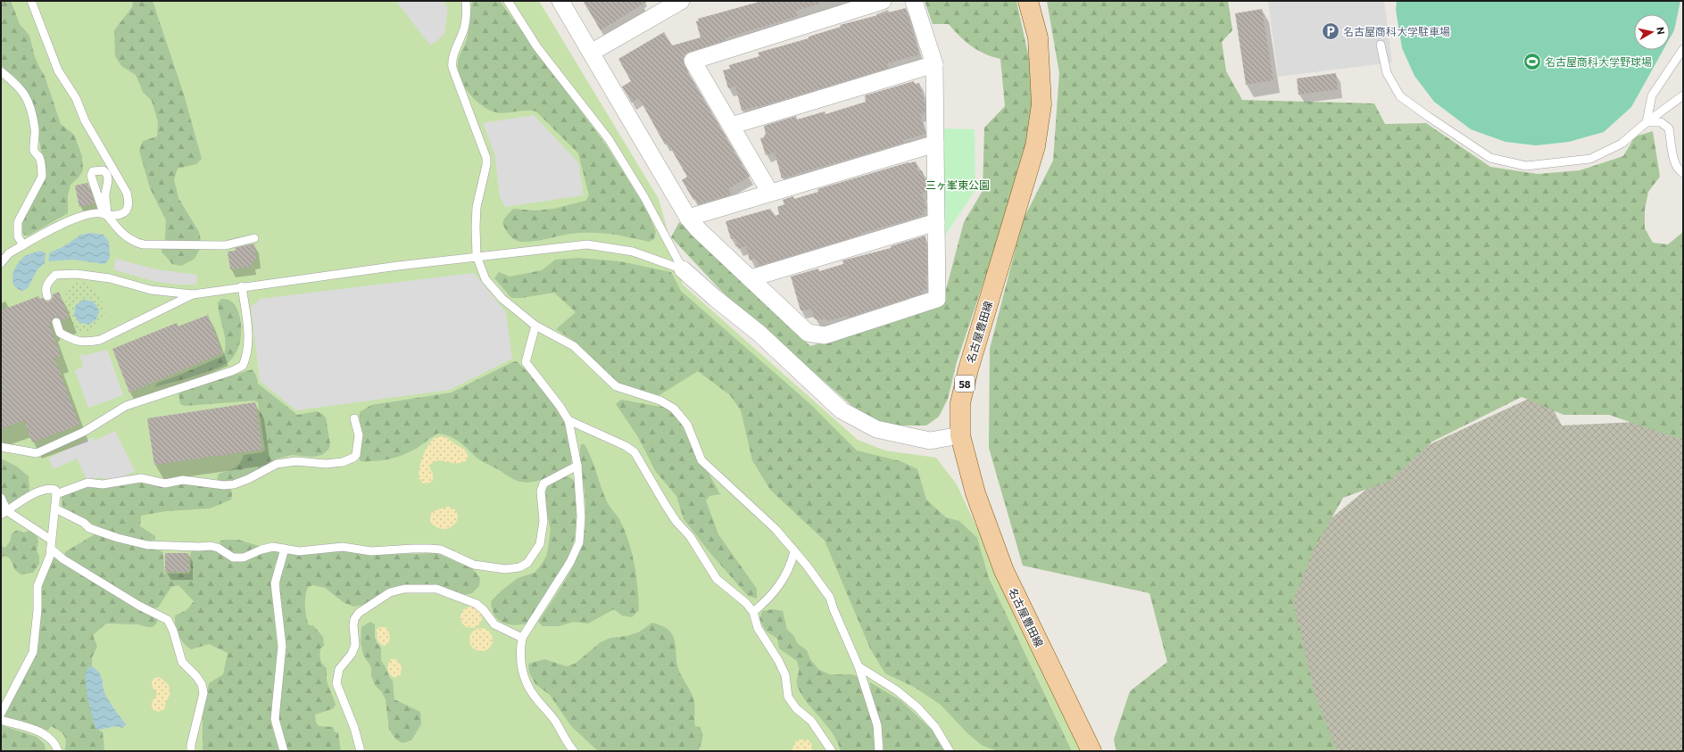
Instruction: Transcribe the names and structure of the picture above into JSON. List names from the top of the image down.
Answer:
{
  "streets": {
    "main road": ["名古屋豊田線", "58"]
  },
  "parks": ["三ヶ峯東公園"],
  "places": {
    "parking": ["名古屋商科大学駐車場"],
    "sports": ["名古屋商科大学野球場"]
  },
  "north": "right"
}
